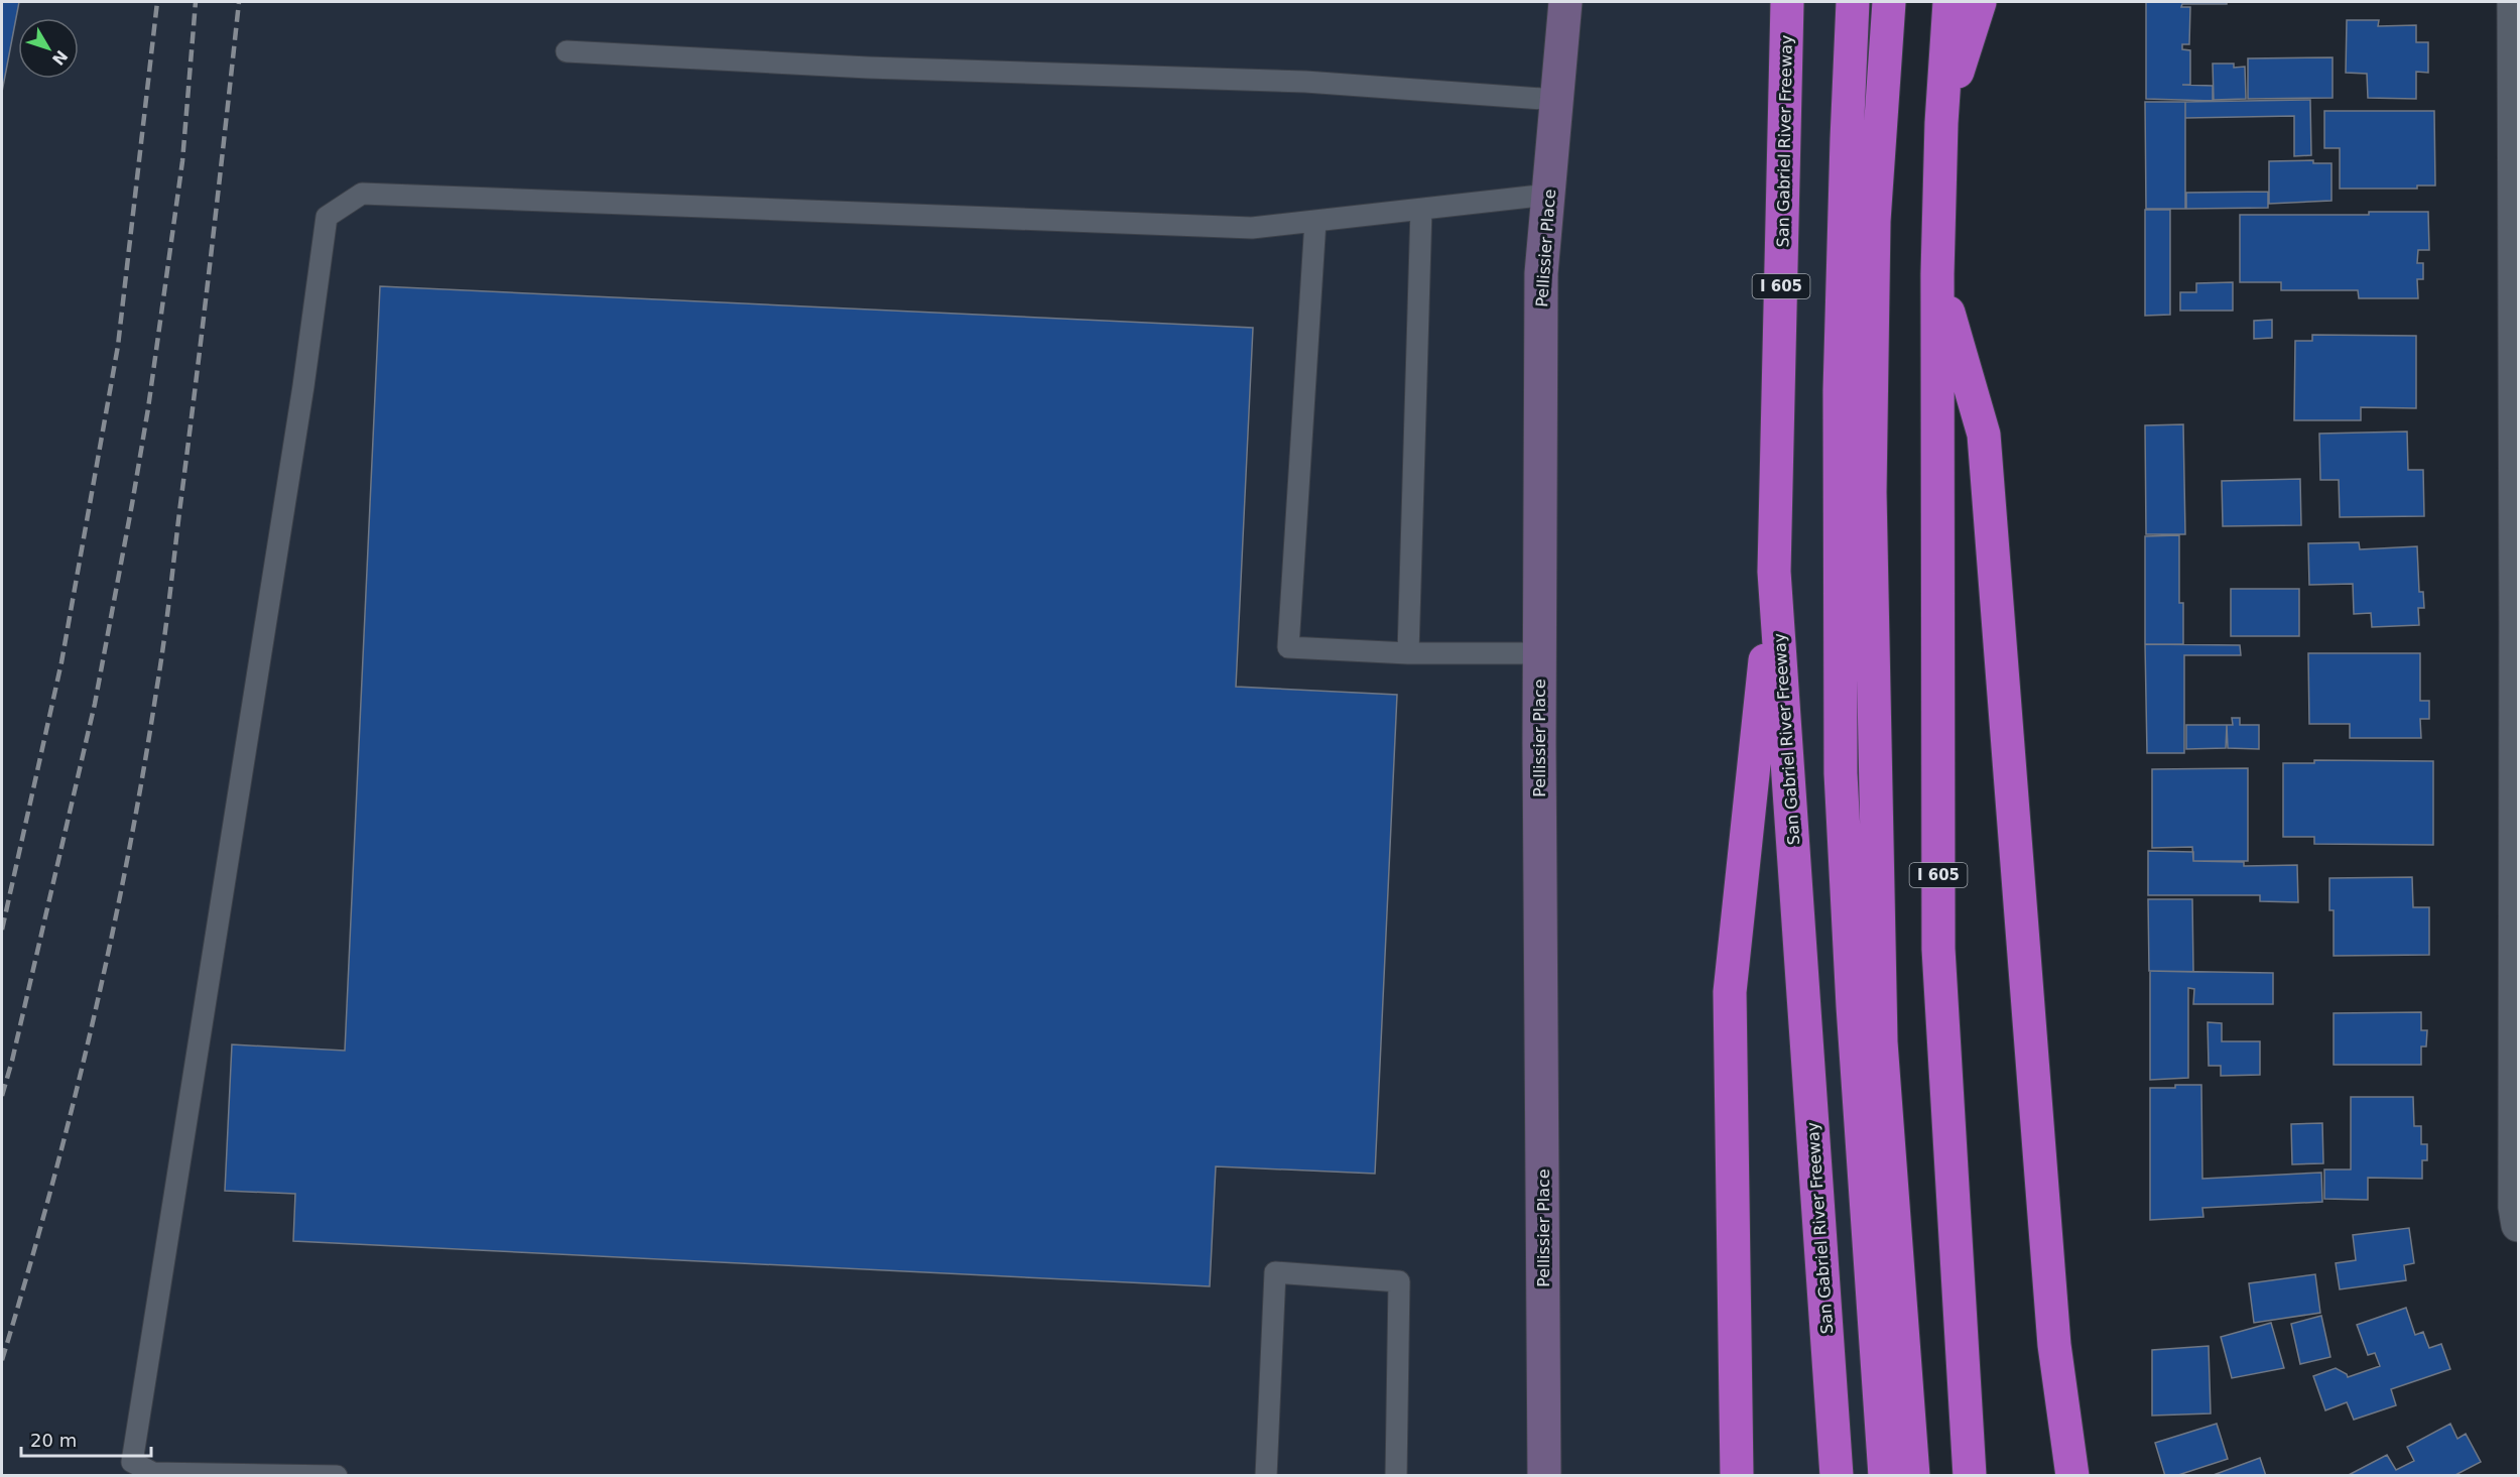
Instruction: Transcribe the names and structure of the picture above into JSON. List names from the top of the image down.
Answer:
{
  "streets": {
    "highway": ["San Gabriel River Freeway", "I 605"],
    "main road": ["Pellissier Place"]
  },
  "scale_bar": "20 m",
  "north": "bottom right"
}
